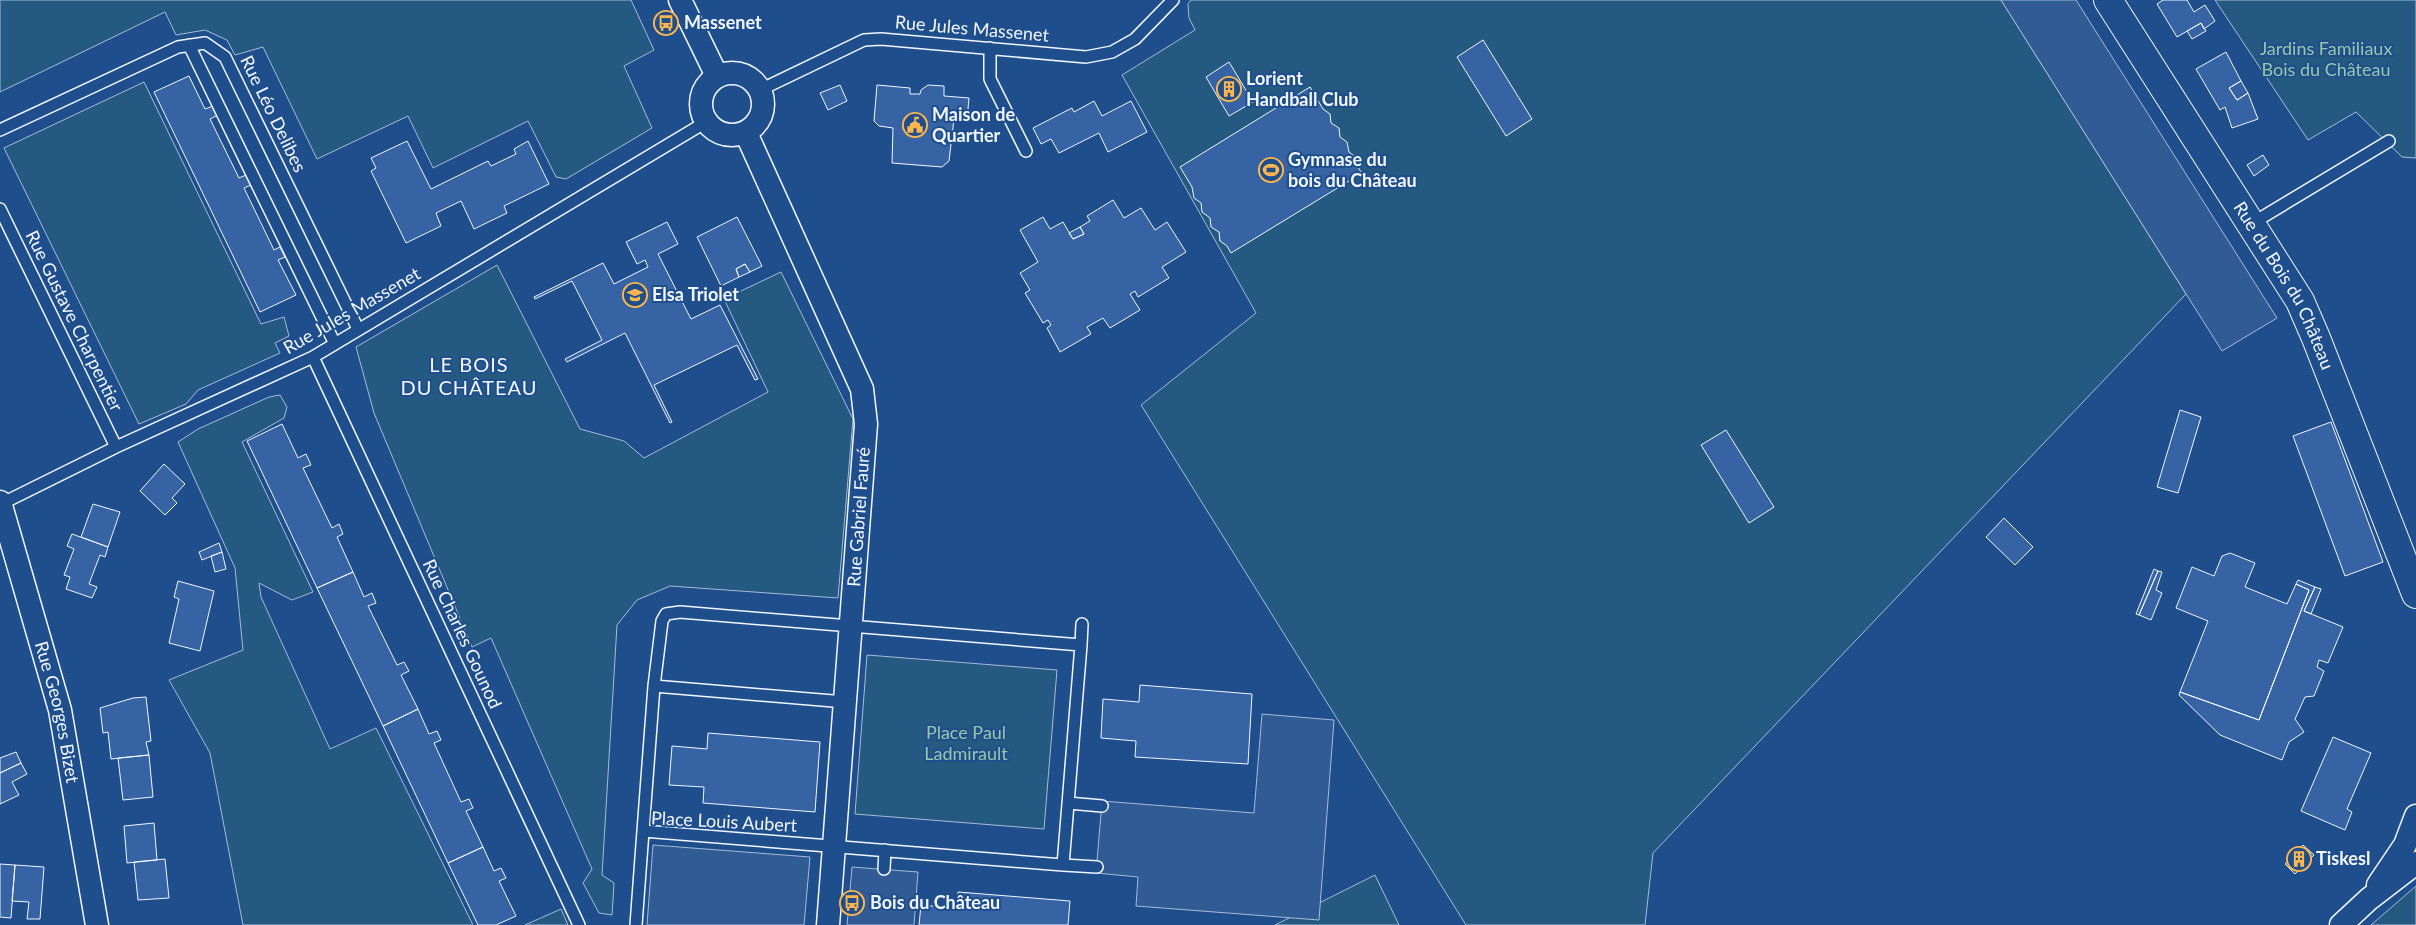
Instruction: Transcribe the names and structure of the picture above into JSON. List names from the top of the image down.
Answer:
{
  "streets": {
    "street": ["Rue du Bois du Château", "Rue Gabriel Fauré", "Rue Georges Bizet"],
    "lane": [
      "Rue Jules Massenet",
      "Rue Léo Delibes",
      "Rue Gustave Charpentier",
      "Rue Charles Gounod",
      "Place Louis Aubert"
    ]
  },
  "crossings": [
    ["Rue Jules Massenet", "Rue Léo Delibes"],
    ["Rue Jules Massenet", "Rue Gustave Charpentier"],
    ["Rue Jules Massenet", "Rue Gabriel Fauré"],
    ["Rue Jules Massenet", "Rue Charles Gounod"],
    ["Rue Jules Massenet", "Rue Georges Bizet"],
    ["Rue Gabriel Fauré", "Place Louis Aubert"]
  ],
  "districts": ["LE BOIS DU CHÂTEAU"],
  "parks": ["Jardins Familiaux Bois du Château", "Place Paul Ladmirault"],
  "places": {
    "bus stop": ["Massenet", "Bois du Château"],
    "building": ["Lorient Handball Club", "Tiskesl"],
    "public building": ["Maison de Quartier"],
    "sports": ["Gymnase du bois du Château"],
    "school or university": ["Elsa Triolet"]
  }
}
